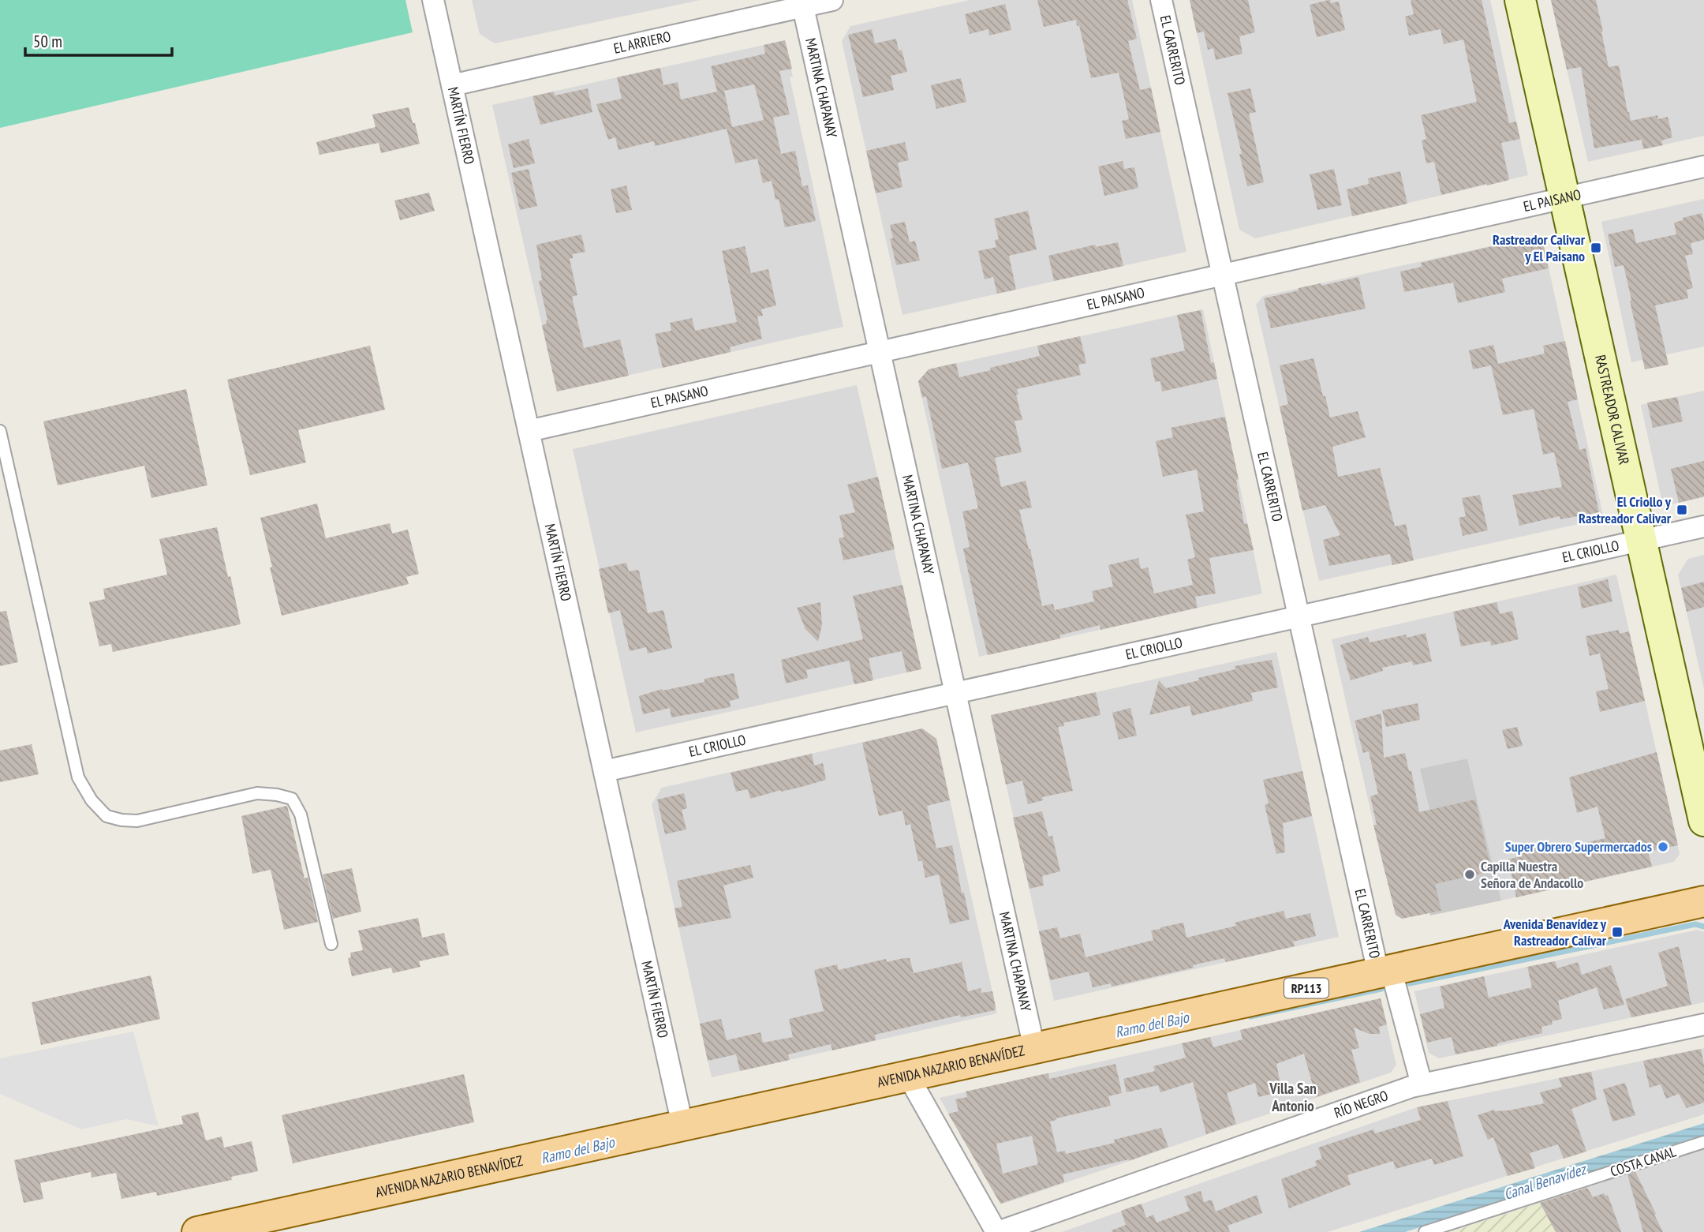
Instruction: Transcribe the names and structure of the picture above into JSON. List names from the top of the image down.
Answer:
{
  "streets": {
    "main road": ["RASTREADOR CALIVAR", "RP113", "AVENIDA NAZARIO BENAVÍDEZ"],
    "street": [
      "EL ARRIERO",
      "EL CARRERITO",
      "MARTINA CHAPANAY",
      "MARTÍN FIERRO",
      "EL PAISANO",
      "EL CRIOLLO",
      "RÍO NEGRO"
    ],
    "lane": ["COSTA CANAL"]
  },
  "crossings": [
    ["EL ARRIERO", "MARTINA CHAPANAY"],
    ["EL ARRIERO", "MARTÍN FIERRO"],
    ["EL CARRERITO", "EL PAISANO"],
    ["EL CARRERITO", "EL CRIOLLO"],
    ["EL CARRERITO", "AVENIDA NAZARIO BENAVÍDEZ"],
    ["EL CARRERITO", "RÍO NEGRO"],
    ["MARTINA CHAPANAY", "EL PAISANO"],
    ["MARTINA CHAPANAY", "EL CRIOLLO"],
    ["MARTINA CHAPANAY", "AVENIDA NAZARIO BENAVÍDEZ"],
    ["MARTÍN FIERRO", "EL PAISANO"],
    ["MARTÍN FIERRO", "EL CRIOLLO"],
    ["MARTÍN FIERRO", "AVENIDA NAZARIO BENAVÍDEZ"],
    ["EL PAISANO", "RASTREADOR CALIVAR"],
    ["RASTREADOR CALIVAR", "EL CRIOLLO"]
  ],
  "districts": ["Villa San Antonio"],
  "water": ["Ramo del Bajo", "Canal Benavídez"],
  "places": {
    "transit": ["Rastreador Calivar y El Paisano", "El Criollo y Rastreador Calivar", "Avenida Benavídez y Rastreador Calívar"],
    "other": ["Super Obrero Supermercados", "Capilla Nuestra Señora de Andacollo"]
  },
  "scale_bar": "50 m"
}
